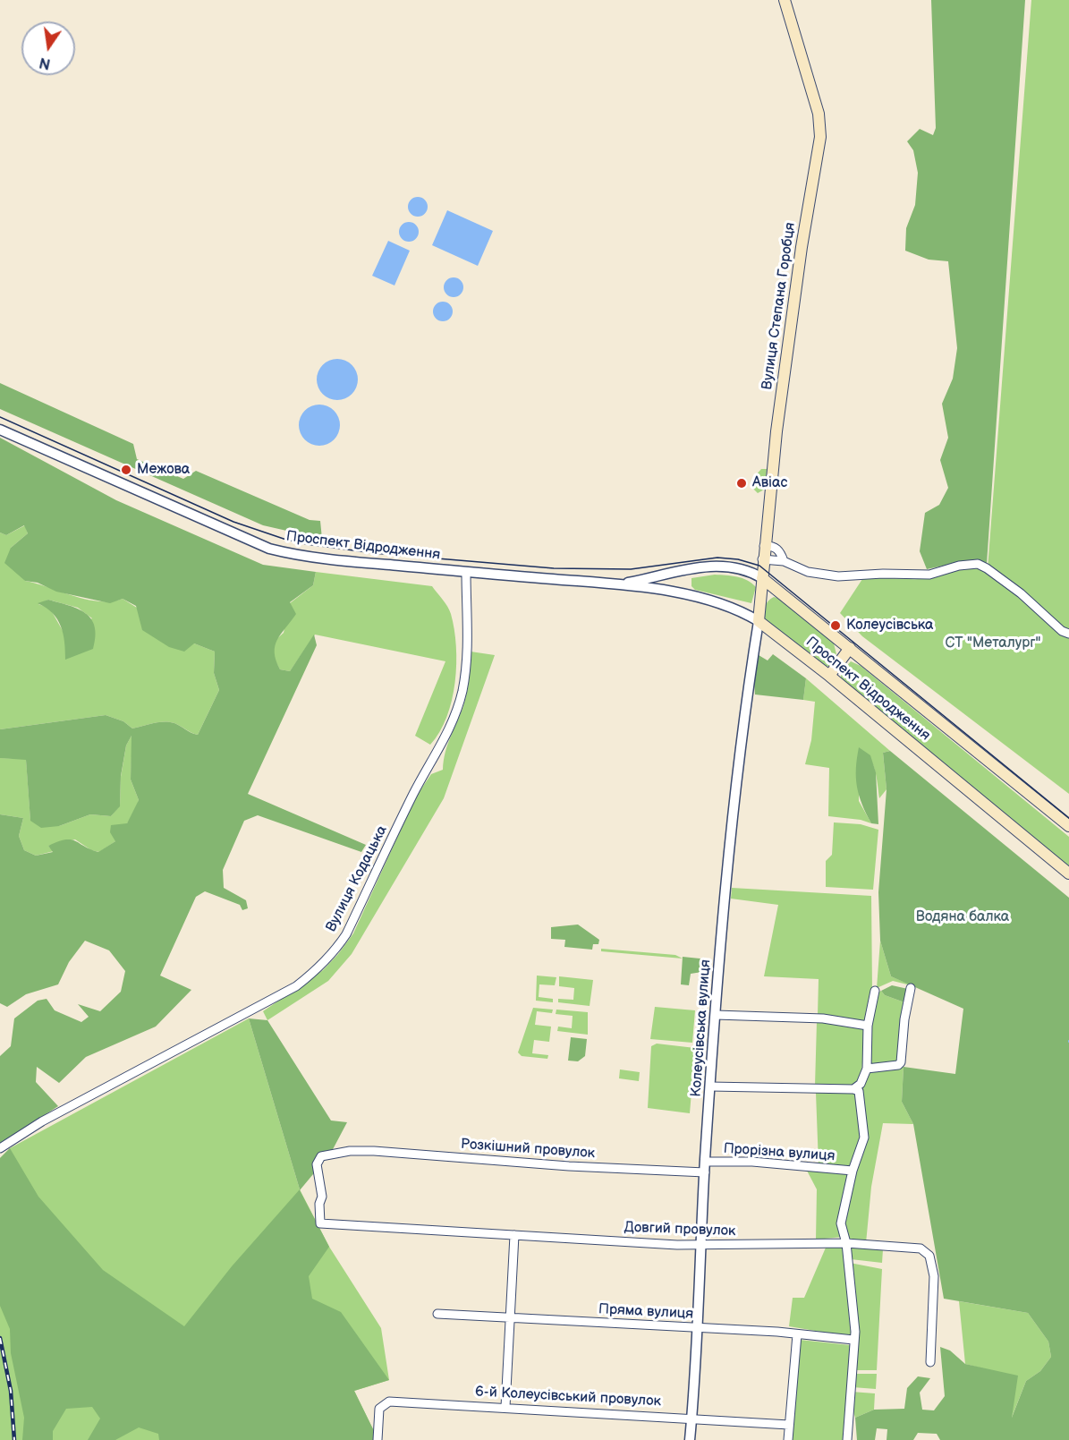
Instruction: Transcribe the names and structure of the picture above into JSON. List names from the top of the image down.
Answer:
{
  "streets": {
    "main road": ["Вулиця Степана Горобця", "Проспект Відродження"],
    "street": [
      "Вулиця Кодацька",
      "Колеусівська вулиця",
      "Розкішний провулок",
      "Прорізна вулиця",
      "Довгий провулок",
      "Пряма вулиця",
      "6-й Колеусівський провулок"
    ]
  },
  "crossings": [
    ["Вулиця Степана Горобця", "Проспект Відродження"],
    ["Вулиця Степана Горобця", "Колеусівська вулиця"],
    ["Проспект Відродження", "Вулиця Кодацька"],
    ["Проспект Відродження", "Колеусівська вулиця"],
    ["Колеусівська вулиця", "Розкішний провулок"],
    ["Колеусівська вулиця", "Прорізна вулиця"],
    ["Колеусівська вулиця", "Довгий провулок"],
    ["Колеусівська вулиця", "Пряма вулиця"],
    ["Колеусівська вулиця", "6-й Колеусівський провулок"],
    ["Розкішний провулок", "Довгий провулок"],
    ["Прорізна вулиця", "Довгий провулок"],
    ["Прорізна вулиця", "Пряма вулиця"]
  ],
  "parks": ["СТ \"Металург\"", "Водяна балка"],
  "places": ["Межова", "Авіас", "Колеусівська"],
  "north": "bottom"
}
